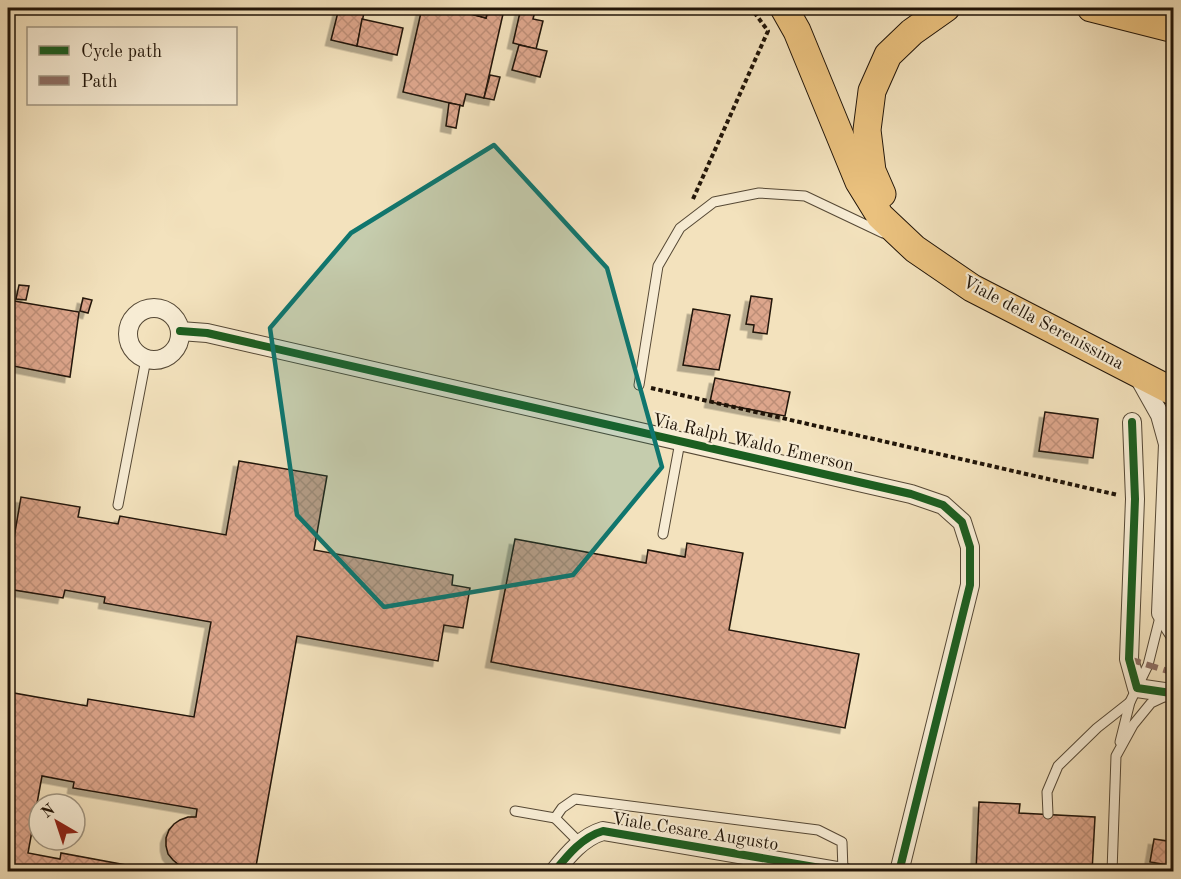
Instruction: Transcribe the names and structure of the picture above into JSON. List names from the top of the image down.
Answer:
{
  "streets": {
    "main road": ["Viale della Serenissima"],
    "street": ["Via Ralph Waldo Emerson", "Viale Cesare Augusto"]
  },
  "legend": ["Cycle path", "Path"],
  "north": "top left"
}
